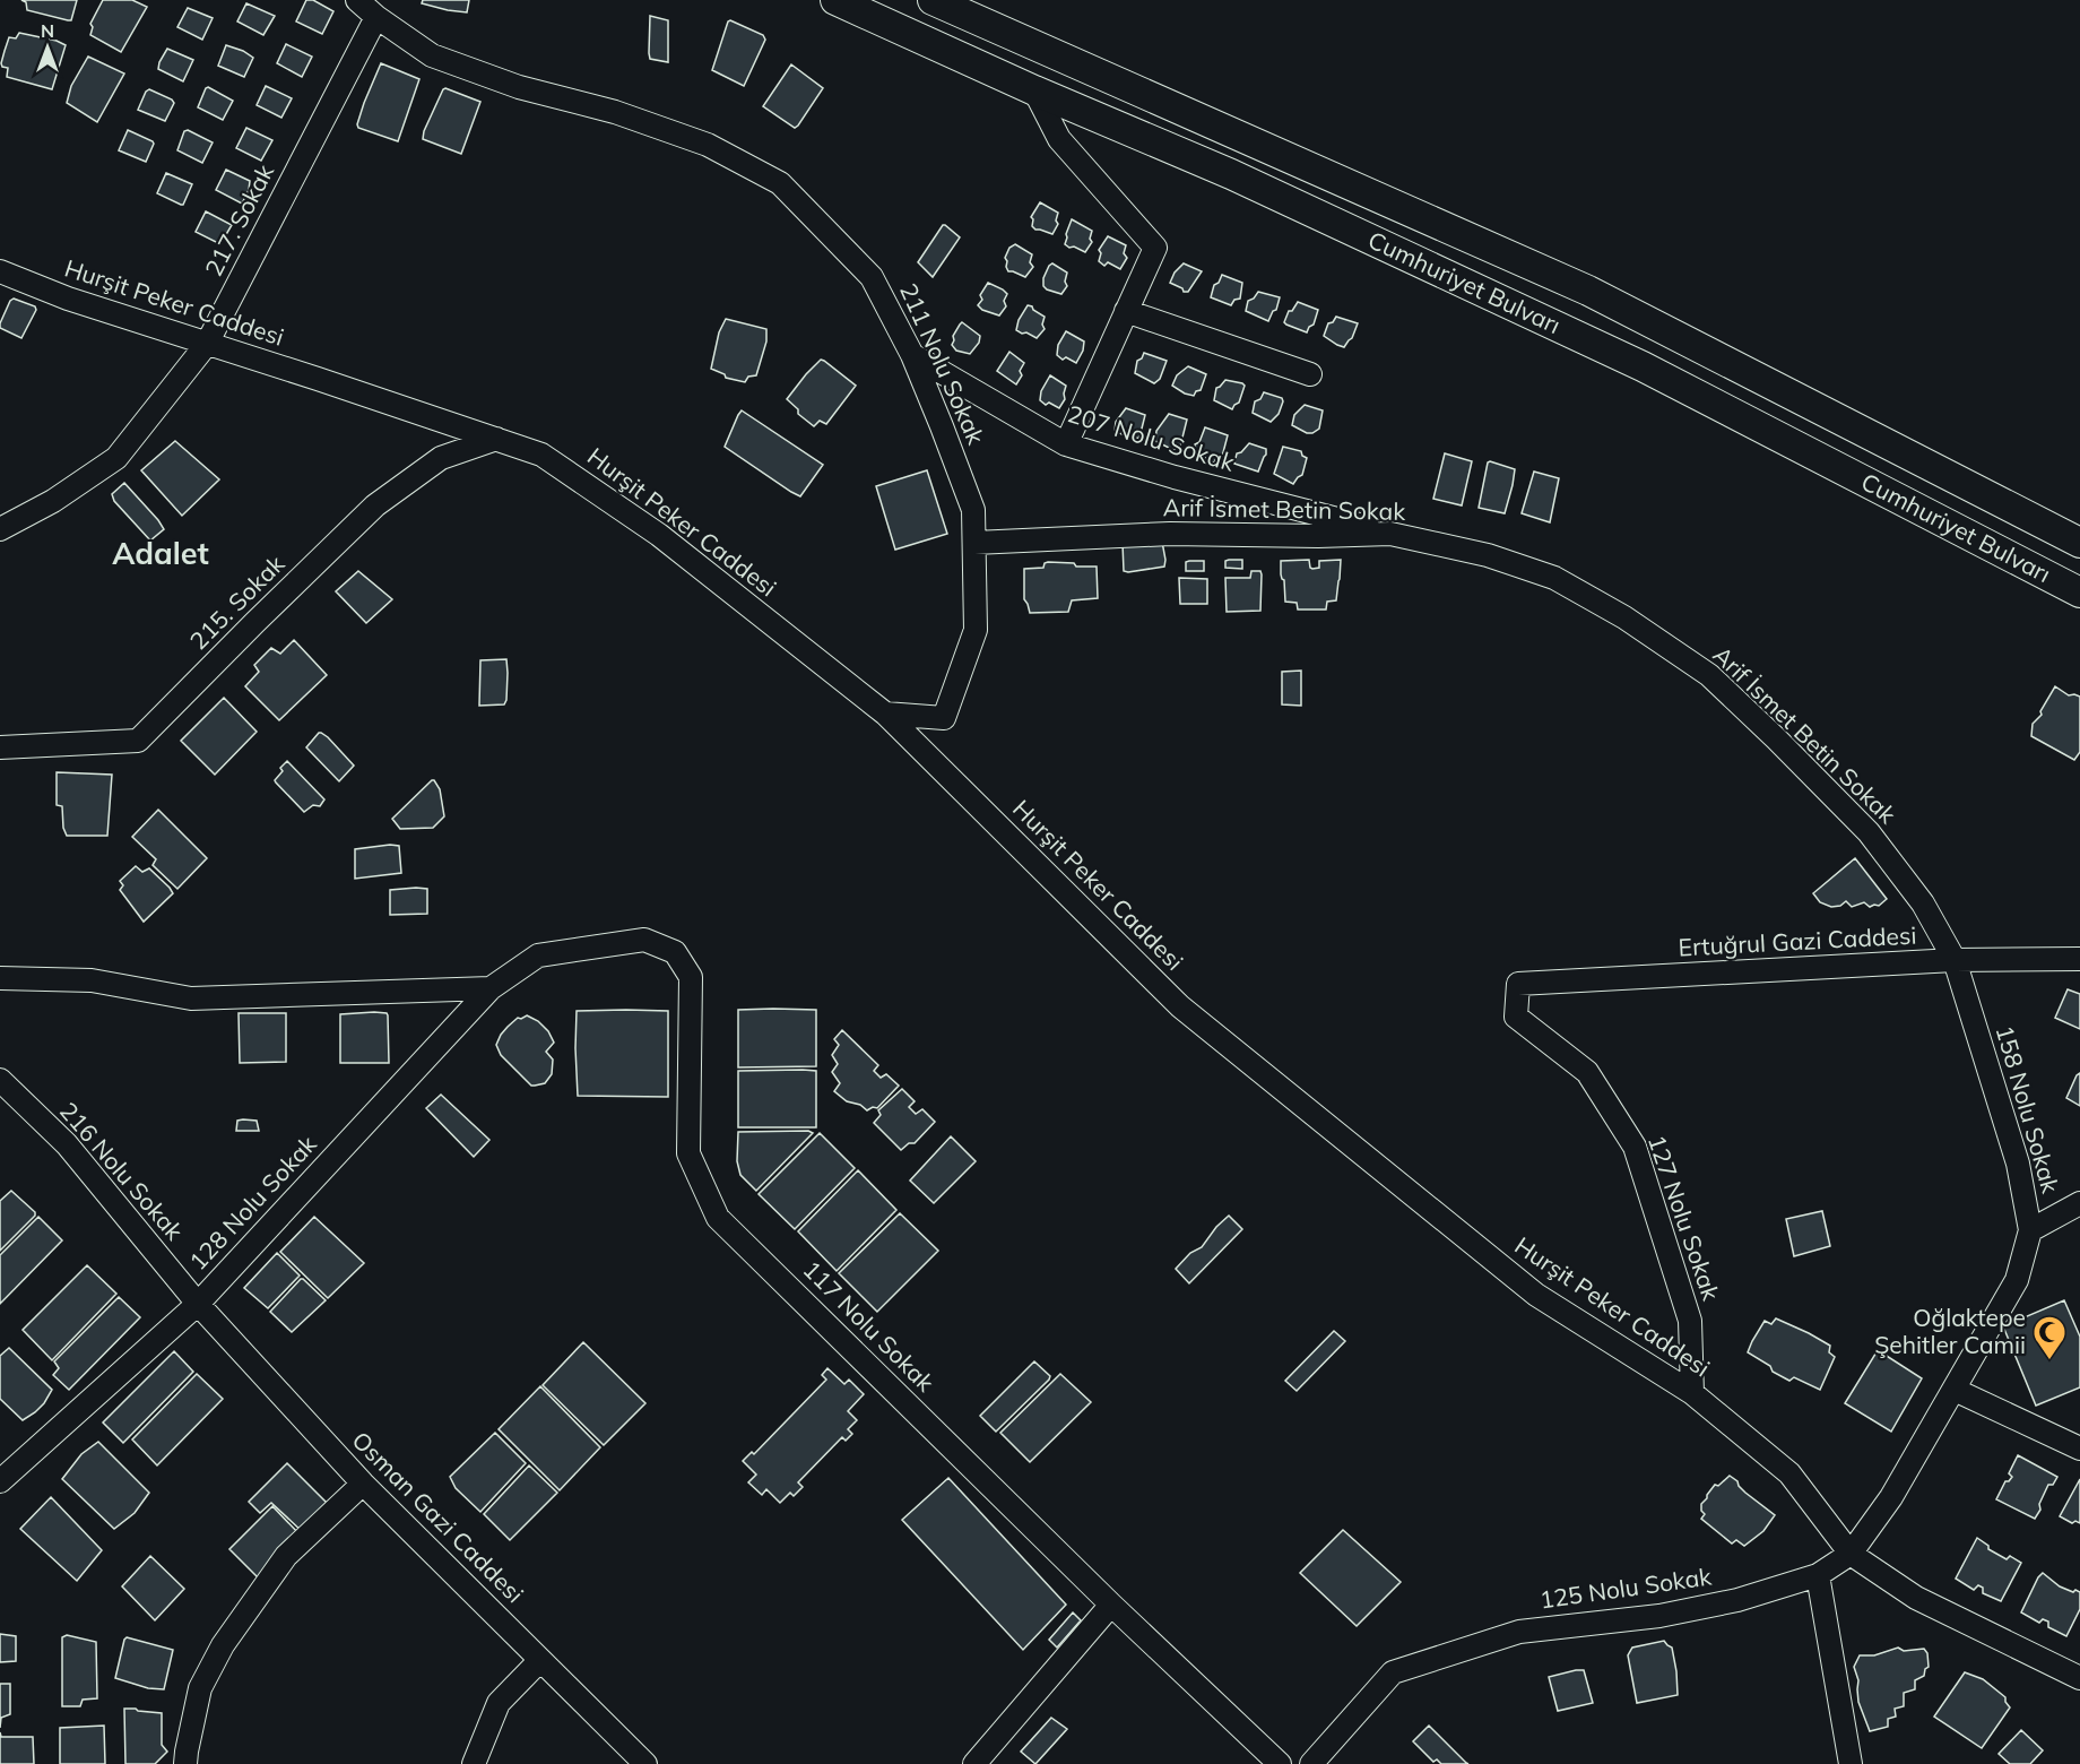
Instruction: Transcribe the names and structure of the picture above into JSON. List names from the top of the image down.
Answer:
{
  "streets": {
    "main road": ["Cumhuriyet Bulvarı"],
    "street": [
      "217. Sokak",
      "Hurşit Peker Caddesi",
      "211 Nolu Sokak",
      "207 Nolu Sokak",
      "Arif İsmet Betin Sokak",
      "215. Sokak",
      "Ertuğrul Gazi Caddesi",
      "158 Nolu Sokak",
      "216 Nolu Sokak",
      "128 Nolu Sokak",
      "127 Nolu Sokak",
      "117 Nolu Sokak",
      "Osman Gazi Caddesi",
      "125 Nolu Sokak"
    ]
  },
  "crossings": [
    ["217. Sokak", "Hurşit Peker Caddesi"],
    ["217. Sokak", "211 Nolu Sokak"],
    ["Hurşit Peker Caddesi", "211 Nolu Sokak"],
    ["Hurşit Peker Caddesi", "215. Sokak"],
    ["Hurşit Peker Caddesi", "158 Nolu Sokak"],
    ["Hurşit Peker Caddesi", "127 Nolu Sokak"],
    ["Hurşit Peker Caddesi", "125 Nolu Sokak"],
    ["211 Nolu Sokak", "207 Nolu Sokak"],
    ["211 Nolu Sokak", "Arif İsmet Betin Sokak"],
    ["207 Nolu Sokak", "Arif İsmet Betin Sokak"],
    ["Arif İsmet Betin Sokak", "Ertuğrul Gazi Caddesi"],
    ["Arif İsmet Betin Sokak", "158 Nolu Sokak"],
    ["Ertuğrul Gazi Caddesi", "158 Nolu Sokak"],
    ["Ertuğrul Gazi Caddesi", "127 Nolu Sokak"],
    ["158 Nolu Sokak", "125 Nolu Sokak"],
    ["216 Nolu Sokak", "128 Nolu Sokak"],
    ["216 Nolu Sokak", "Osman Gazi Caddesi"],
    ["128 Nolu Sokak", "117 Nolu Sokak"],
    ["128 Nolu Sokak", "Osman Gazi Caddesi"]
  ],
  "districts": ["Adalet"],
  "places": {
    "mosque": ["Oğlaktepe Şehitler Camii"]
  },
  "north": "top"
}
